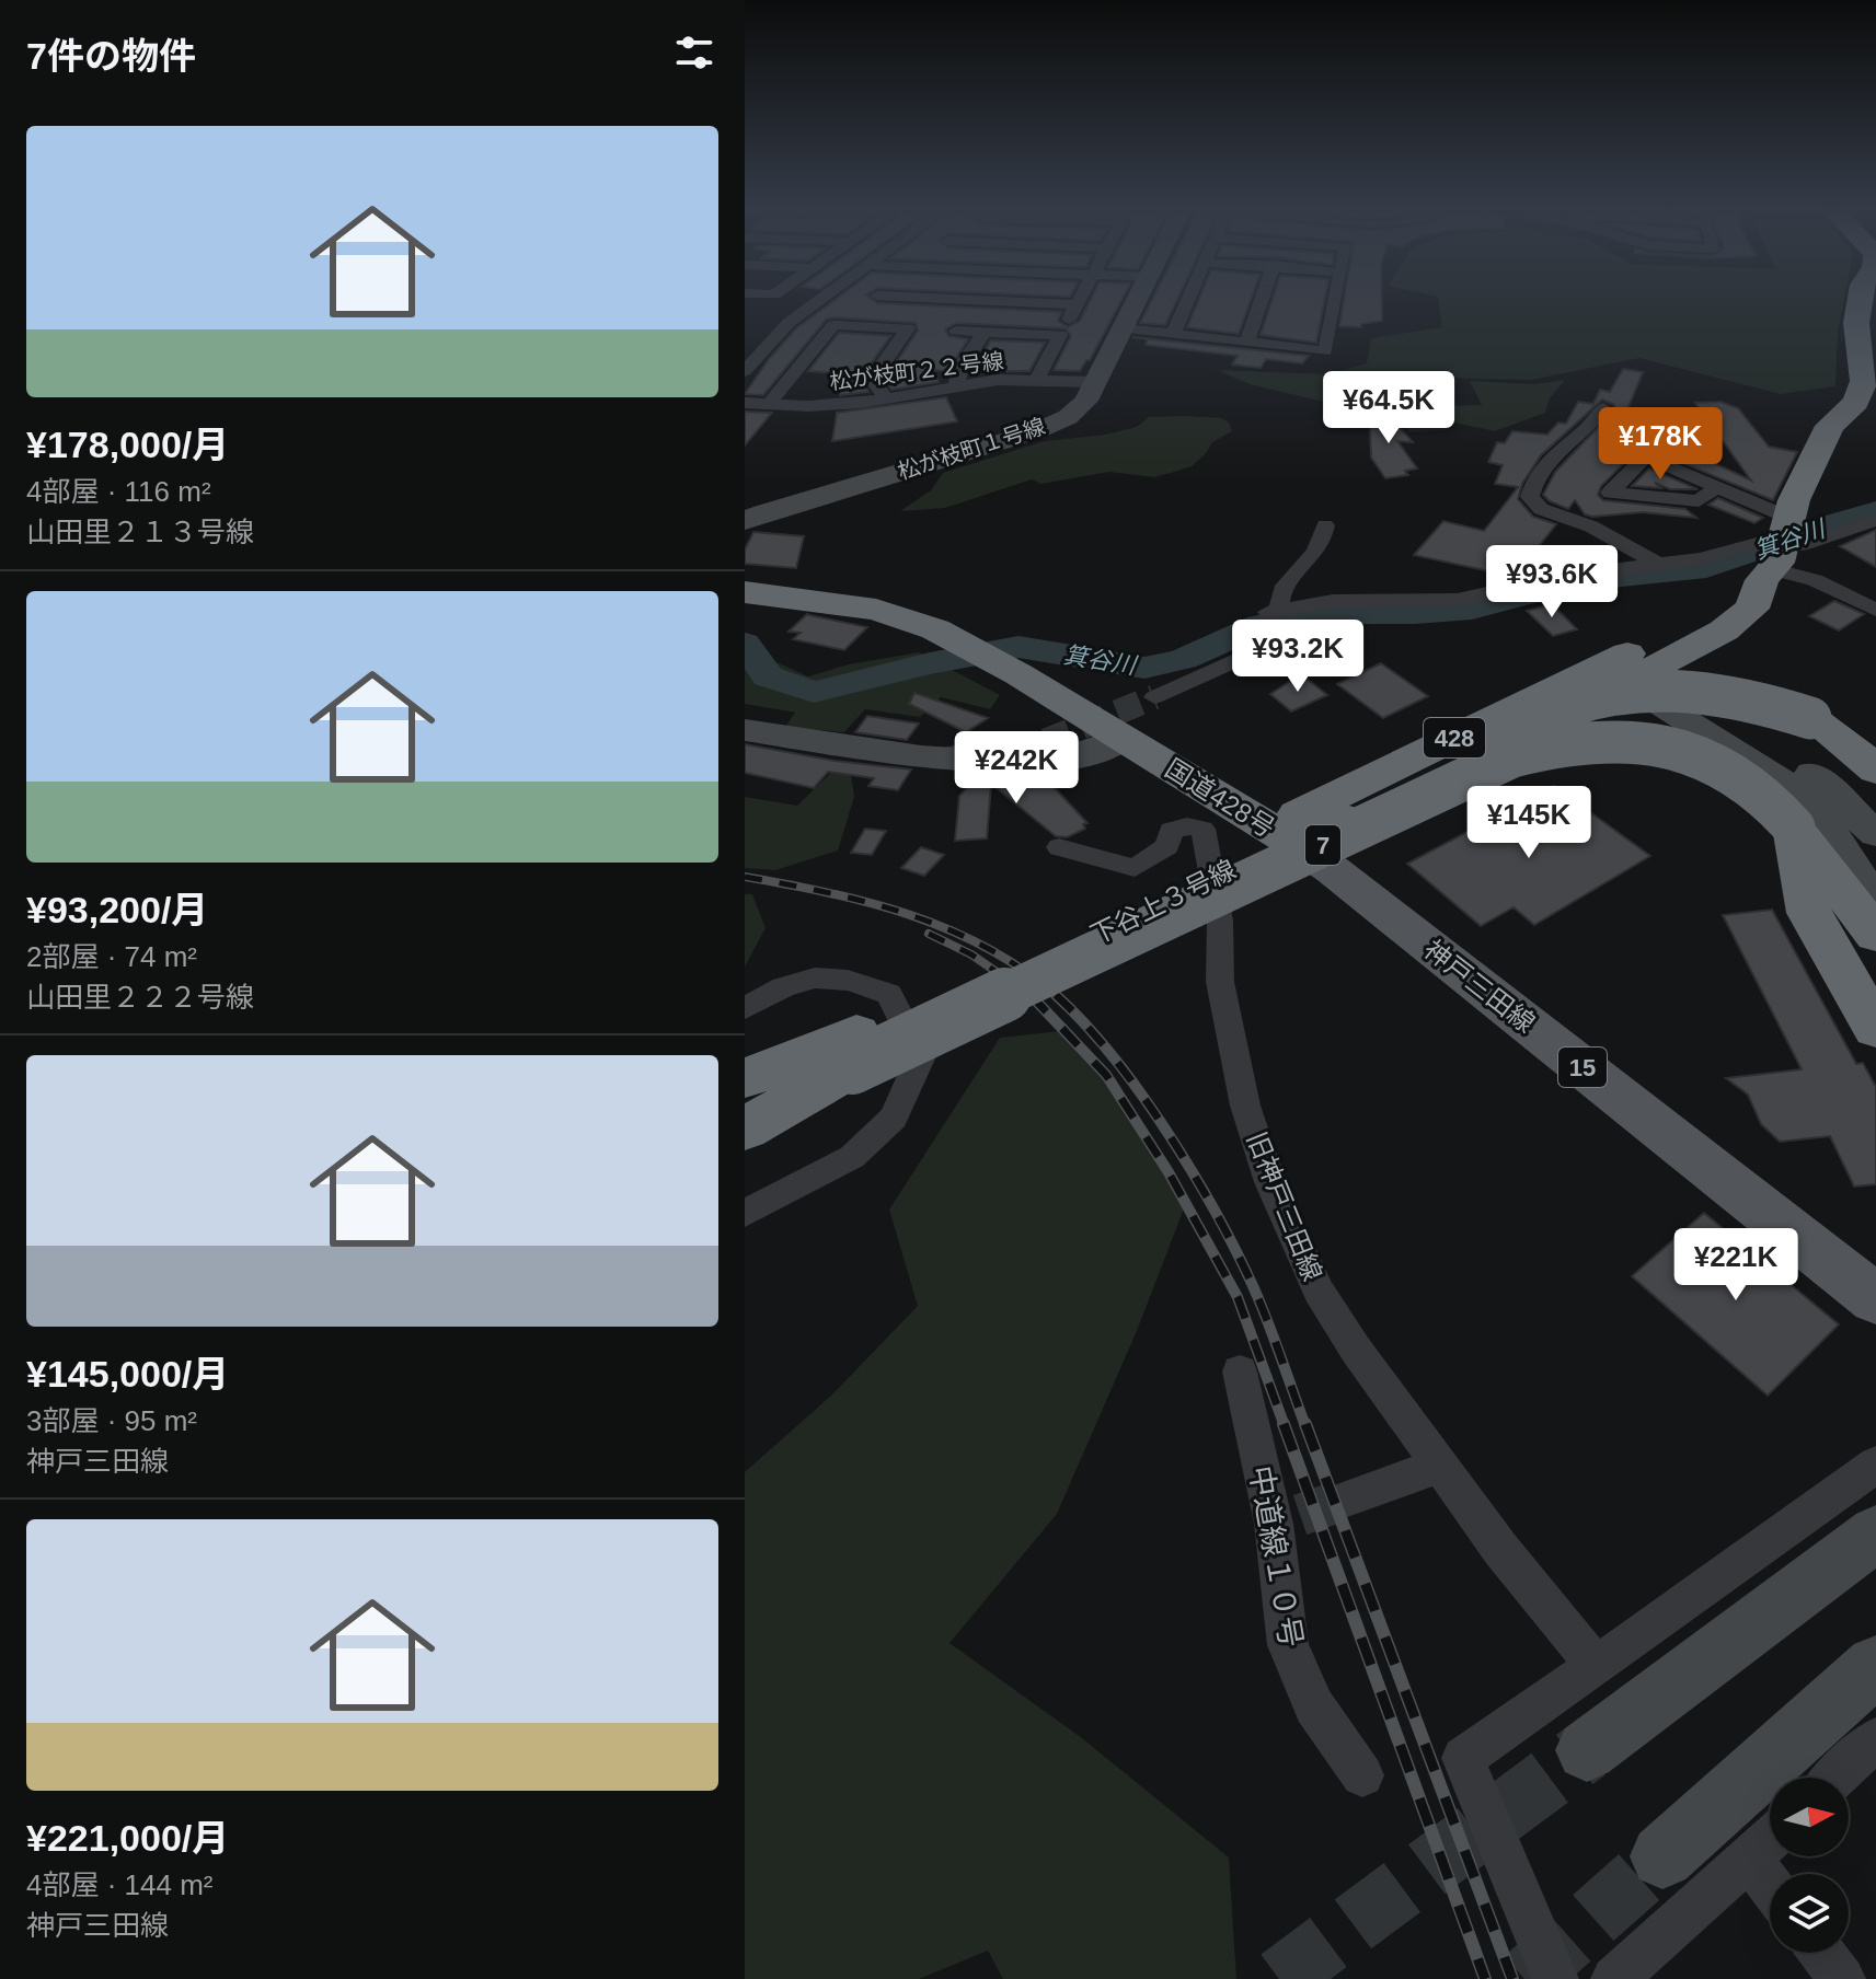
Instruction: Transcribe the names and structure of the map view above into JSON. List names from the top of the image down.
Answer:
{
  "streets": {
    "highway": ["428", "国道428号", "7"],
    "main road": ["神戸三田線", "15"],
    "street": [
      "松が枝町２２号線",
      "松が枝町１号線",
      "下谷上３号線",
      "旧神戸三田線",
      "中道線１０号"
    ]
  },
  "crossings": [
    ["松が枝町２２号線", "松が枝町１号線"],
    ["428", "国道428号"],
    ["428", "下谷上３号線"],
    ["428", "神戸三田線"],
    ["国道428号", "下谷上３号線"],
    ["国道428号", "神戸三田線"],
    ["下谷上３号線", "神戸三田線"],
    ["下谷上３号線", "旧神戸三田線"]
  ],
  "water": ["箕谷川"],
  "north": "right",
  "page": {
    "heading": "7件の物件",
    "list": [
      {
        "name": "¥178,000/月",
        "note": "4部屋 · 116 m² · 山田里２１３号線"
      },
      {
        "name": "¥93,200/月",
        "note": "2部屋 · 74 m² · 山田里２２２号線"
      },
      {
        "name": "¥145,000/月",
        "note": "3部屋 · 95 m² · 神戸三田線"
      },
      {
        "name": "¥221,000/月",
        "note": "4部屋 · 144 m² · 神戸三田線"
      }
    ],
    "price": [
      "¥64.5K",
      "¥178K",
      "¥93.6K",
      "¥93.2K",
      "¥242K",
      "¥145K",
      "¥221K"
    ]
  }
}
